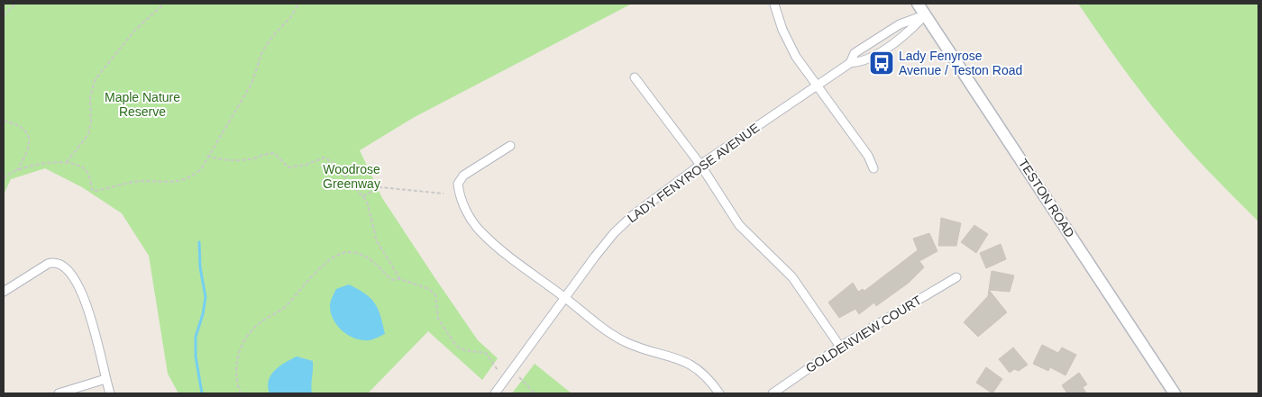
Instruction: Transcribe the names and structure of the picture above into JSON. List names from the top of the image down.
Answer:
{
  "streets": {
    "main road": ["TESTON ROAD"],
    "street": ["LADY FENYROSE AVENUE", "GOLDENVIEW COURT"]
  },
  "crossings": [
    ["LADY FENYROSE AVENUE", "TESTON ROAD"]
  ],
  "parks": ["Maple Nature Reserve", "Woodrose Greenway"],
  "places": {
    "bus stop": ["Lady Fenyrose Avenue / Teston Road"]
  }
}
